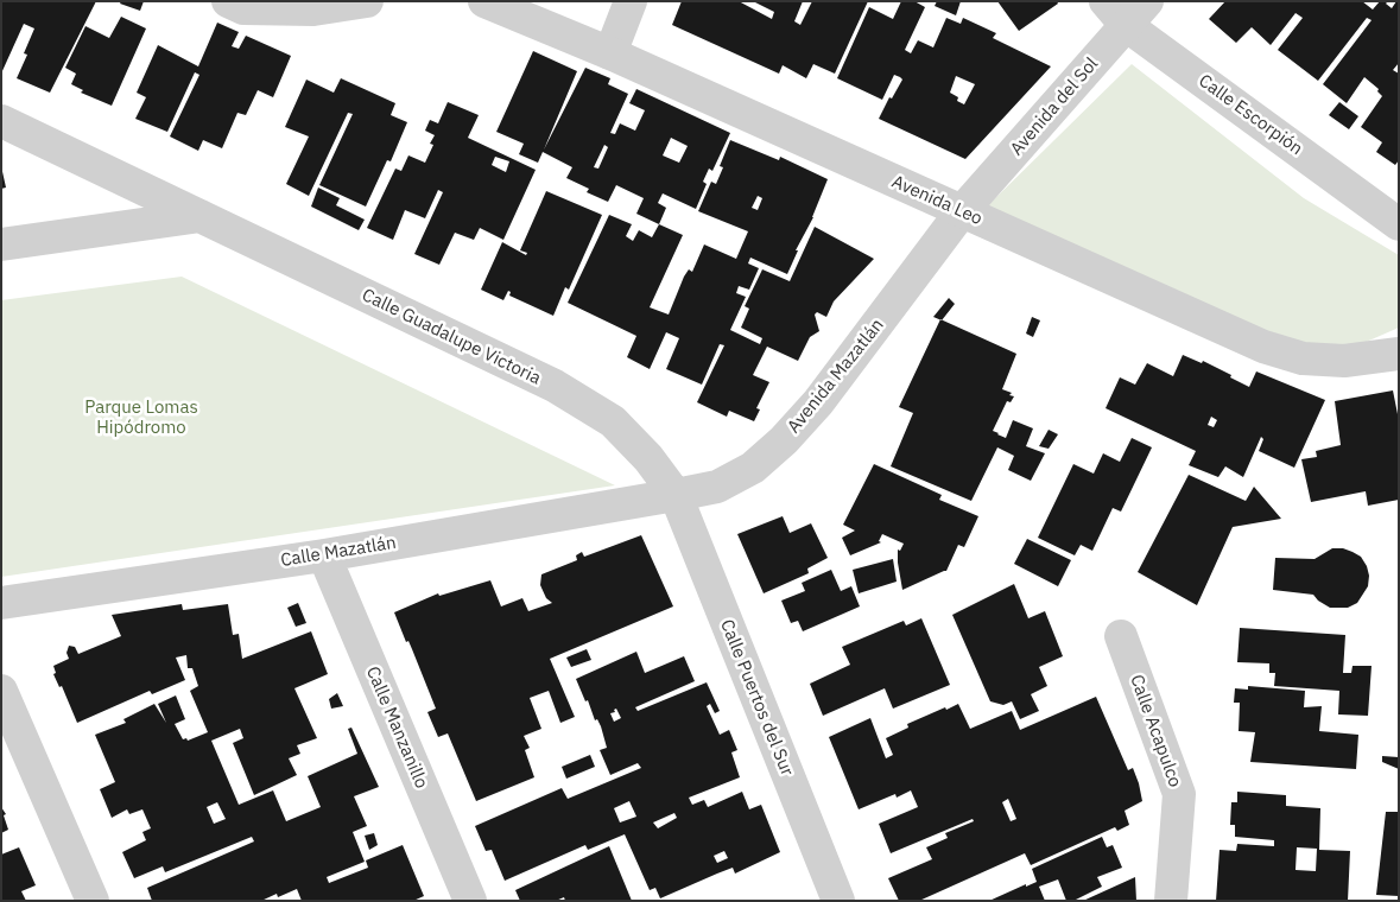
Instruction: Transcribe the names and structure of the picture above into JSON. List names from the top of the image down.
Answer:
{
  "streets": {
    "street": [
      "Avenida del Sol",
      "Calle Escorpión",
      "Avenida Leo",
      "Calle Guadalupe Victoria",
      "Avenida Mazatlán",
      "Calle Mazatlán",
      "Calle Puertos del Sur",
      "Calle Manzanillo",
      "Calle Acapulco"
    ]
  },
  "crossings": [
    ["Avenida del Sol", "Calle Escorpión"],
    ["Avenida del Sol", "Avenida Leo"],
    ["Avenida del Sol", "Avenida Mazatlán"],
    ["Avenida Leo", "Avenida Mazatlán"],
    ["Calle Guadalupe Victoria", "Avenida Mazatlán"],
    ["Calle Guadalupe Victoria", "Calle Mazatlán"],
    ["Calle Guadalupe Victoria", "Calle Puertos del Sur"],
    ["Avenida Mazatlán", "Calle Mazatlán"],
    ["Avenida Mazatlán", "Calle Puertos del Sur"],
    ["Calle Mazatlán", "Calle Puertos del Sur"],
    ["Calle Mazatlán", "Calle Manzanillo"]
  ],
  "parks": ["Parque Lomas Hipódromo"]
}
